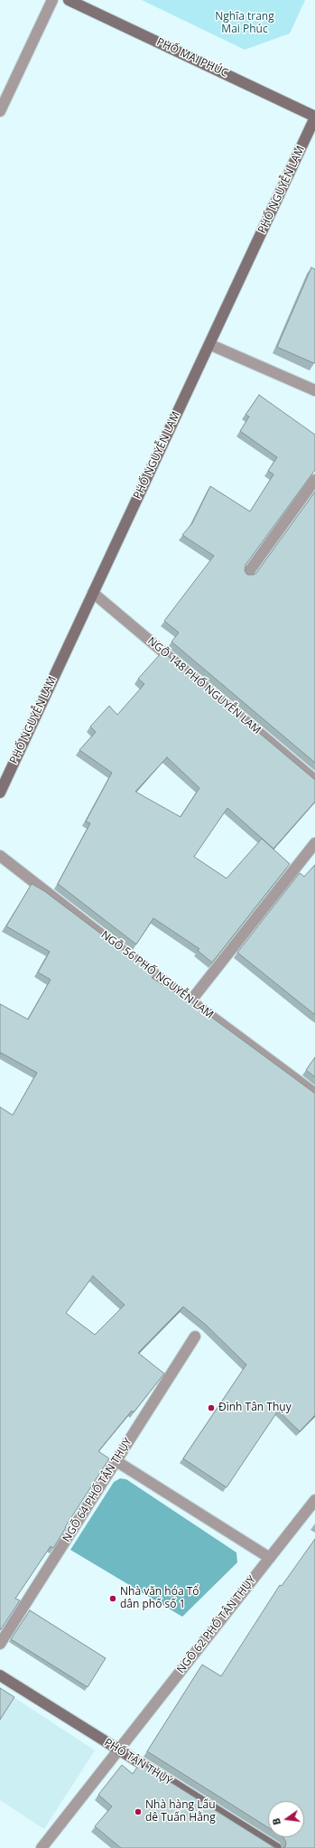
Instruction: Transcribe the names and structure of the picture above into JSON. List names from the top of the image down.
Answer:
{
  "streets": {
    "street": [
      "PHỐ MAI PHÚC",
      "PHỐ NGUYỄN LAM",
      "NGÕ 148 PHỐ NGUYỄN LAM",
      "NGÕ 56 PHỐ NGUYỄN LAM",
      "NGÕ 64 PHỐ TÂN THỤY",
      "NGÕ 62 PHỐ TÂN THỤY",
      "PHỐ TÂN THỤY"
    ]
  },
  "crossings": [
    ["PHỐ MAI PHÚC", "PHỐ NGUYỄN LAM"],
    ["PHỐ NGUYỄN LAM", "NGÕ 148 PHỐ NGUYỄN LAM"],
    ["NGÕ 62 PHỐ TÂN THỤY", "PHỐ TÂN THỤY"]
  ],
  "parks": ["Nghĩa trang Mai Phúc"],
  "places": ["Đình Tân Thụy", "Nhà văn hóa Tổ dân phố số 1", "Nhà hàng Lẩu dê Tuấn Hằng"],
  "north": "left"
}
